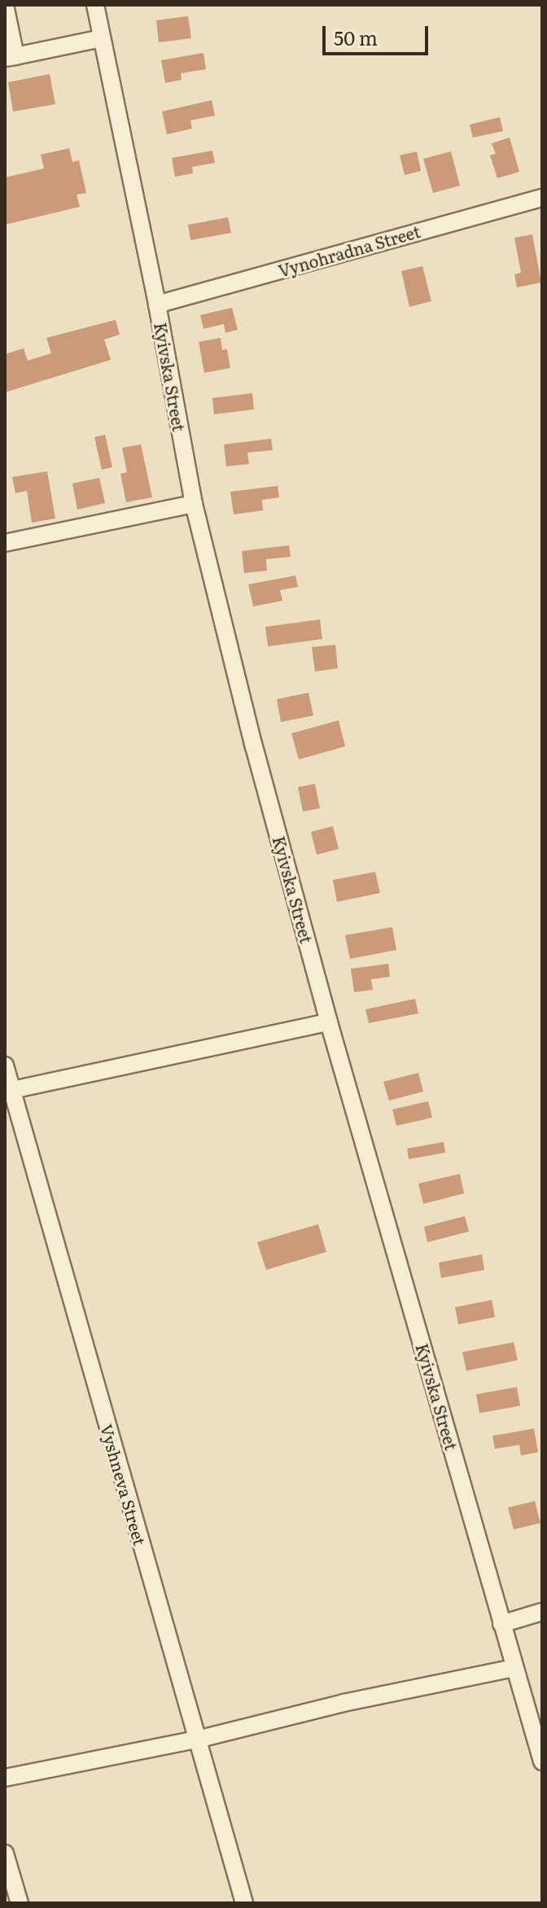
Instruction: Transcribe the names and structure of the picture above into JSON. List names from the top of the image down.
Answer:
{
  "streets": {
    "street": ["Vynohradna Street", "Kyivska Street", "Vyshneva Street"]
  },
  "crossings": [
    ["Vynohradna Street", "Kyivska Street"]
  ],
  "scale_bar": "50 m"
}
